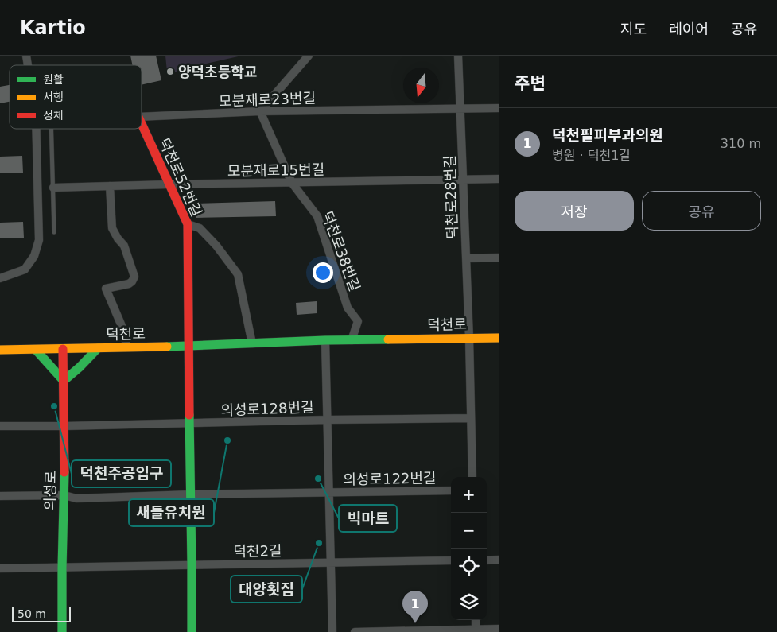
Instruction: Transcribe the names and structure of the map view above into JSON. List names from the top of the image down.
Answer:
{
  "streets": {
    "main road": ["덕천로52번길", "덕천로", "의성로"],
    "street": [
      "모분재로23번길",
      "모분재로15번길",
      "덕천로28번길",
      "덕천로38번길",
      "의성로128번길",
      "의성로122번길",
      "덕천2길"
    ]
  },
  "crossings": [
    ["모분재로23번길", "덕천로28번길"],
    ["모분재로23번길", "덕천로38번길"],
    ["모분재로15번길", "덕천로52번길"],
    ["모분재로15번길", "덕천로28번길"],
    ["모분재로15번길", "덕천로38번길"],
    ["덕천로52번길", "덕천로"],
    ["덕천로52번길", "의성로128번길"],
    ["덕천로52번길", "의성로122번길"],
    ["덕천로52번길", "덕천2길"],
    ["덕천로28번길", "덕천로"],
    ["덕천로28번길", "의성로128번길"],
    ["덕천로38번길", "덕천로"],
    ["덕천로", "의성로"],
    ["의성로128번길", "의성로"],
    ["의성로122번길", "의성로"],
    ["의성로", "덕천2길"]
  ],
  "places": [
    "양덕초등학교",
    "덕천주공입구",
    "새들유치원",
    "빅마트",
    "대양횟집"
  ],
  "legend": ["원활", "서행", "정체"],
  "scale_bar": "50 m",
  "north": "bottom",
  "page": {
    "header": "Kartio",
    "nav": ["지도", "레이어", "공유"],
    "heading": "주변",
    "list": [
      {
        "mark": "1",
        "name": "덕천필피부과의원",
        "note": "병원 · 덕천1길",
        "value": "310 m"
      }
    ],
    "buttons": ["저장", "공유"],
    "map_buttons": ["+", "−"],
    "pins": "1",
    "scale": "50 m"
  }
}
